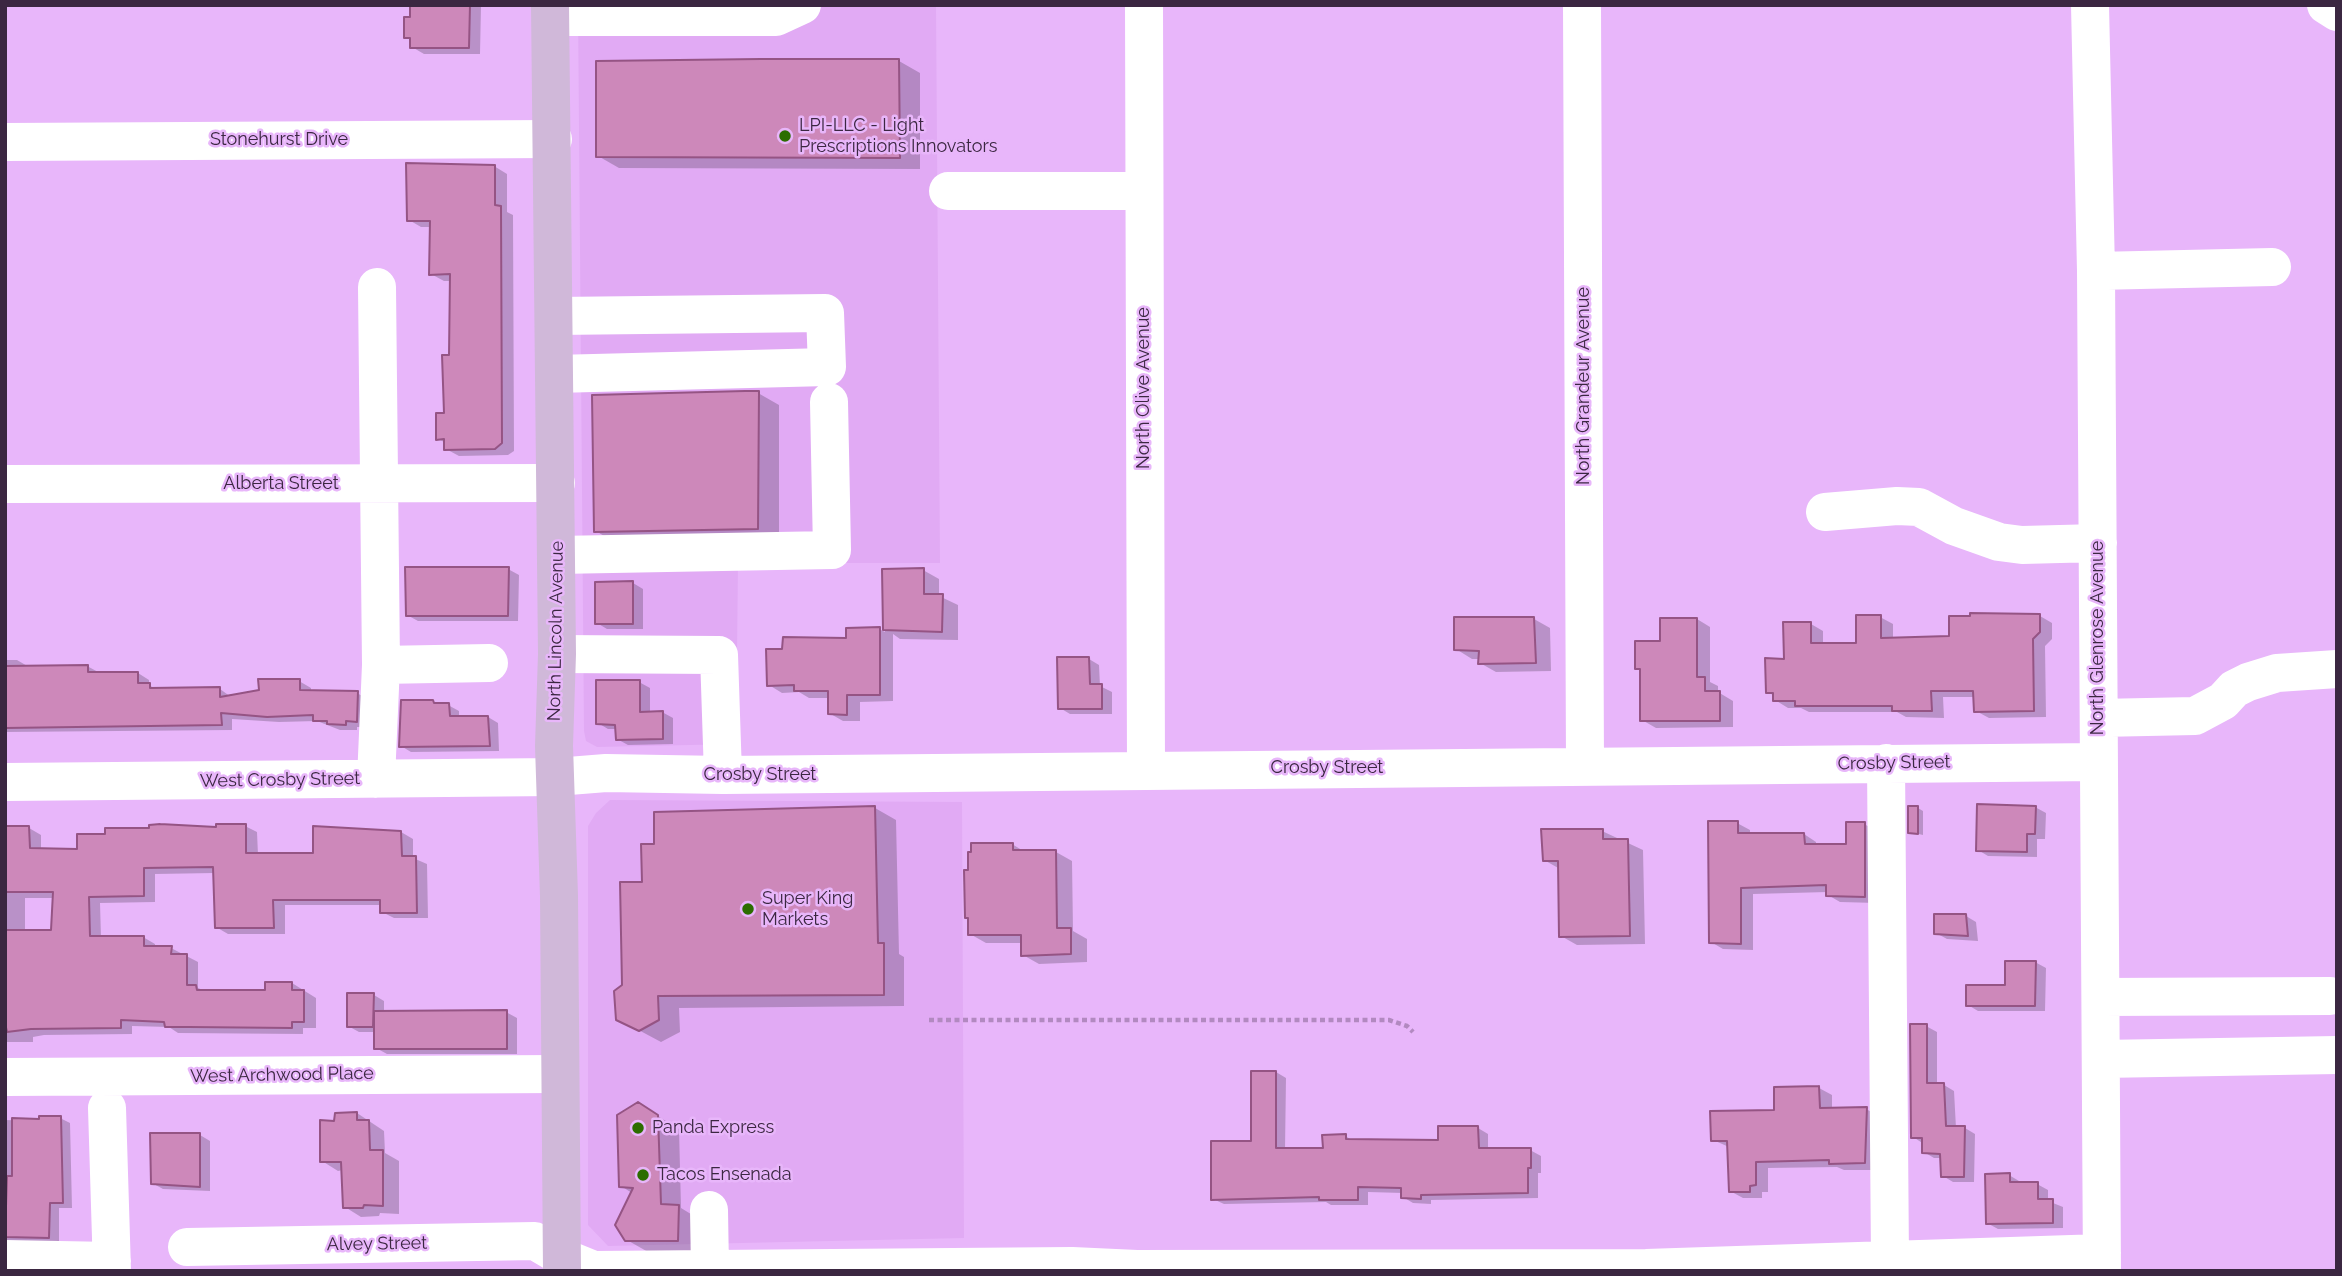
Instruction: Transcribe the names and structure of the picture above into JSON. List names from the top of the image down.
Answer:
{
  "streets": {
    "main road": ["North Lincoln Avenue"],
    "street": [
      "Stonehurst Drive",
      "North Grandeur Avenue",
      "North Olive Avenue",
      "Alberta Street",
      "North Glenrose Avenue",
      "Crosby Street",
      "West Crosby Street",
      "West Archwood Place",
      "Alvey Street"
    ]
  },
  "crossings": [
    ["Stonehurst Drive", "North Lincoln Avenue"],
    ["North Grandeur Avenue", "Crosby Street"],
    ["North Olive Avenue", "Crosby Street"],
    ["Alberta Street", "North Lincoln Avenue"],
    ["North Lincoln Avenue", "Crosby Street"],
    ["North Lincoln Avenue", "West Crosby Street"],
    ["North Lincoln Avenue", "West Archwood Place"],
    ["North Lincoln Avenue", "Alvey Street"],
    ["North Glenrose Avenue", "Crosby Street"],
    ["North Glenrose Avenue", "Alvey Street"],
    ["Crosby Street", "West Crosby Street"]
  ],
  "places": [
    "LPI-LLC - Light Prescriptions Innovators",
    "Super King Markets",
    "Panda Express",
    "Tacos Ensenada"
  ]
}
